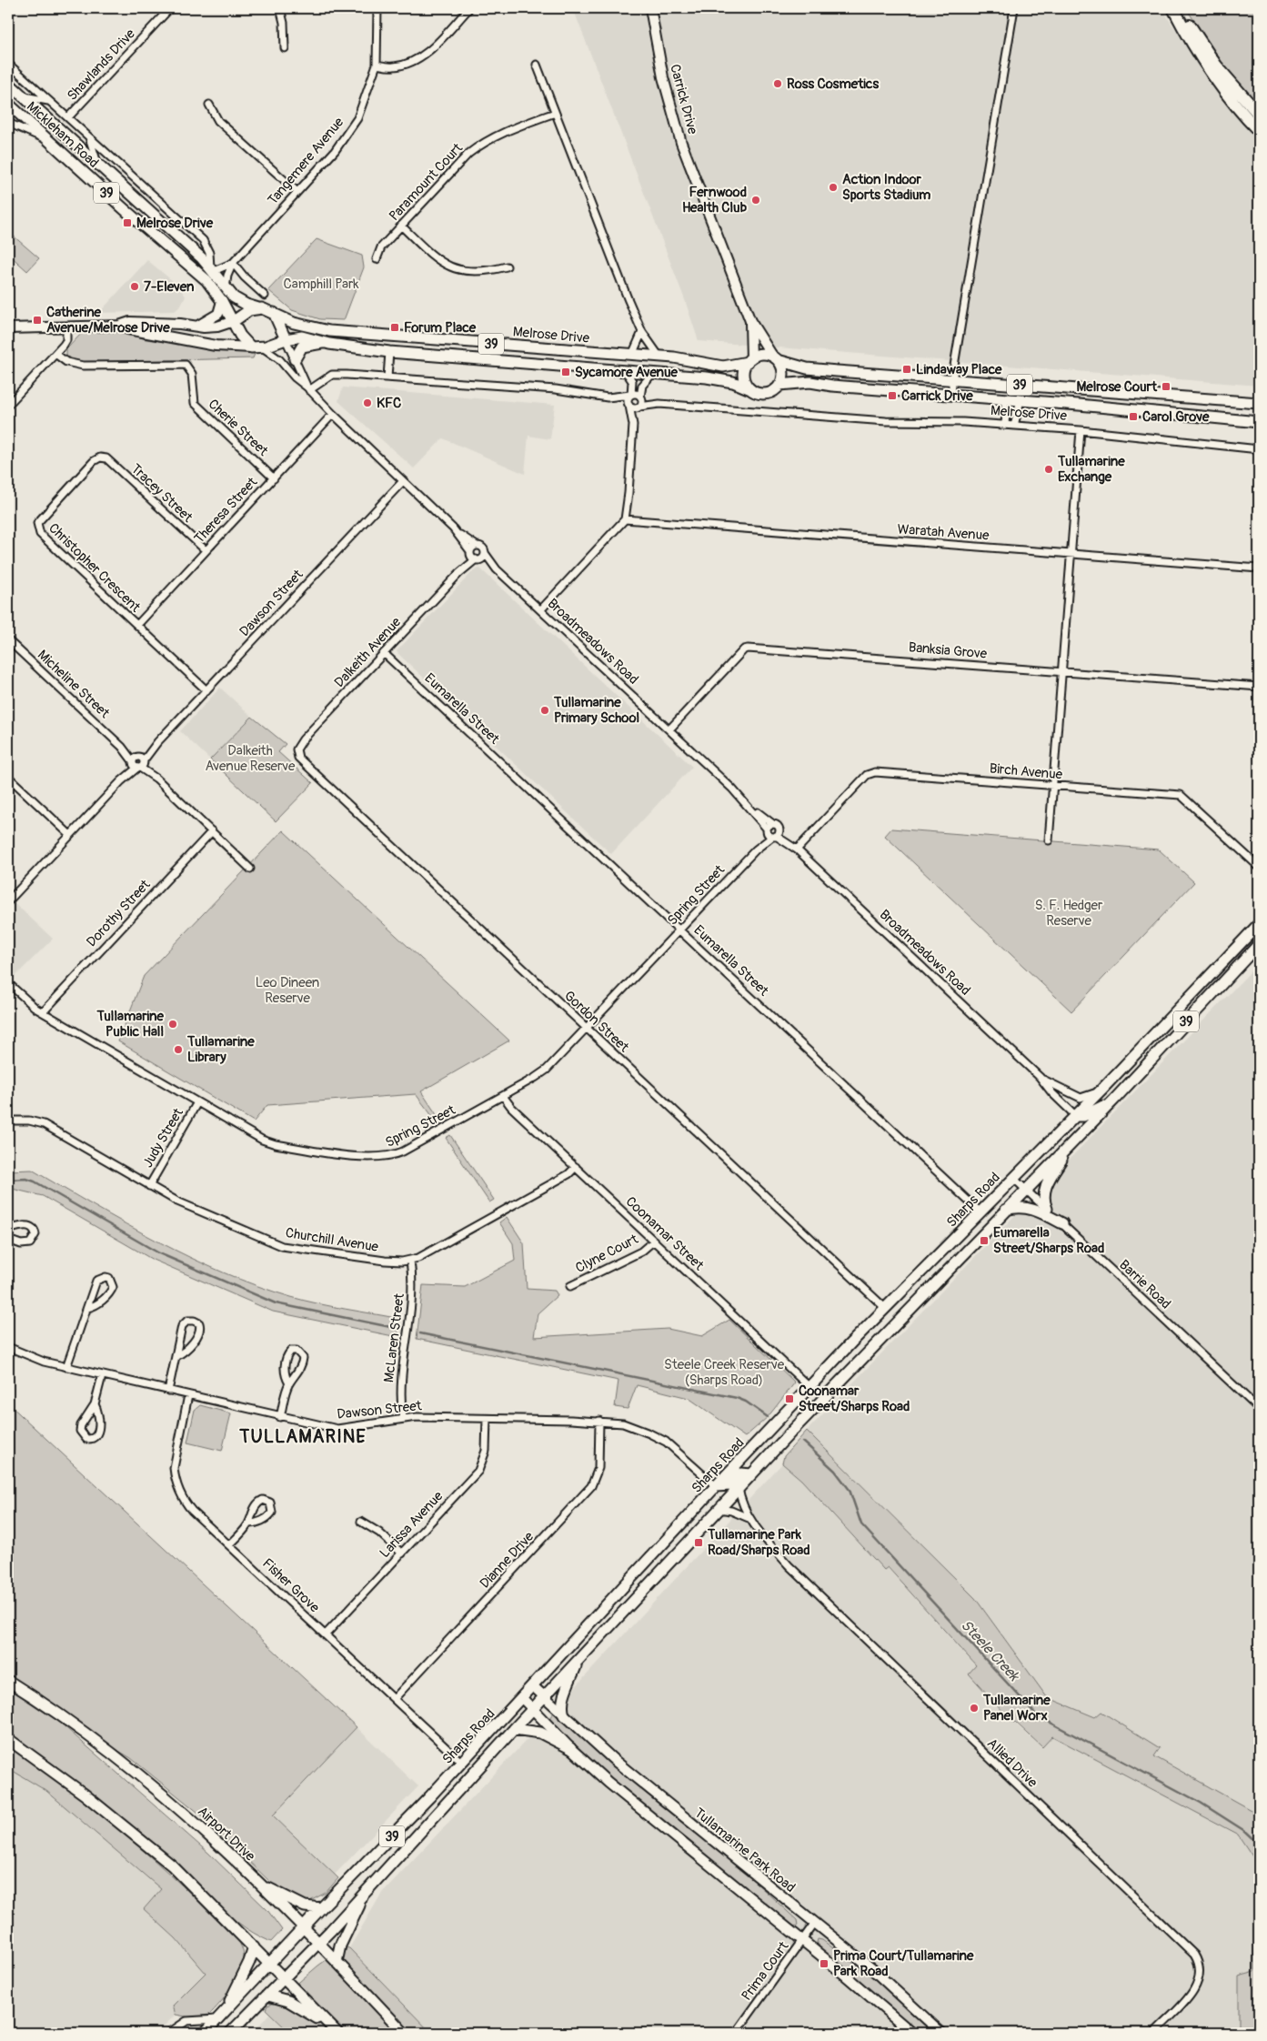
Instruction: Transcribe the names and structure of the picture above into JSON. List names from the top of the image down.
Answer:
{
  "streets": {
    "main road": [
      "Mickleham Road",
      "39",
      "Melrose Drive",
      "Sharps Road",
      "Airport Drive"
    ],
    "street": [
      "Shawlands Drive",
      "Carrick Drive",
      "Tangemere Avenue",
      "Paramount Court",
      "Cherie Street",
      "Tracey Street",
      "Theresa Street",
      "Waratah Avenue",
      "Christopher Crescent",
      "Dawson Street",
      "Broadmeadows Road",
      "Banksia Grove",
      "Dalkeith Avenue",
      "Micheline Street",
      "Eumarella Street",
      "Birch Avenue",
      "Spring Street",
      "Dorothy Street",
      "Gordon Street",
      "Judy Street",
      "Coonamar Street",
      "Churchill Avenue",
      "Clyne Court",
      "Barrie Road",
      "McLaren Street",
      "Larissa Avenue",
      "Dianne Drive",
      "Fisher Grove",
      "Allied Drive",
      "Tullamarine Park Road",
      "Prima Court"
    ]
  },
  "crossings": [
    ["Shawlands Drive", "Mickleham Road"],
    ["Carrick Drive", "39"],
    ["Carrick Drive", "Melrose Drive"],
    ["Mickleham Road", "Tangemere Avenue"],
    ["Mickleham Road", "39"],
    ["39", "Melrose Drive"],
    ["Cherie Street", "Theresa Street"],
    ["Tracey Street", "Theresa Street"],
    ["Tracey Street", "Christopher Crescent"],
    ["Theresa Street", "Christopher Crescent"],
    ["Christopher Crescent", "Dawson Street"],
    ["Dawson Street", "Micheline Street"],
    ["Dawson Street", "Sharps Road"],
    ["Dawson Street", "McLaren Street"],
    ["Dawson Street", "Larissa Avenue"],
    ["Dawson Street", "Dianne Drive"],
    ["Dawson Street", "Fisher Grove"],
    ["Broadmeadows Road", "Banksia Grove"],
    ["Broadmeadows Road", "Dalkeith Avenue"],
    ["Broadmeadows Road", "Birch Avenue"],
    ["Broadmeadows Road", "Spring Street"],
    ["Broadmeadows Road", "Sharps Road"],
    ["Dalkeith Avenue", "Eumarella Street"],
    ["Dalkeith Avenue", "Gordon Street"],
    ["Micheline Street", "Dorothy Street"],
    ["Eumarella Street", "Spring Street"],
    ["Eumarella Street", "Sharps Road"],
    ["Spring Street", "Dorothy Street"],
    ["Spring Street", "Gordon Street"],
    ["Spring Street", "Judy Street"],
    ["Spring Street", "Coonamar Street"],
    ["Gordon Street", "Sharps Road"],
    ["Judy Street", "Churchill Avenue"],
    ["Sharps Road", "Coonamar Street"],
    ["Sharps Road", "Barrie Road"],
    ["Sharps Road", "Fisher Grove"],
    ["Sharps Road", "Allied Drive"],
    ["Sharps Road", "Airport Drive"],
    ["Sharps Road", "Tullamarine Park Road"],
    ["Coonamar Street", "Churchill Avenue"],
    ["Coonamar Street", "Clyne Court"],
    ["Churchill Avenue", "McLaren Street"],
    ["Larissa Avenue", "Fisher Grove"],
    ["Dianne Drive", "Fisher Grove"],
    ["Tullamarine Park Road", "Prima Court"]
  ],
  "districts": ["TULLAMARINE"],
  "water": ["Steele Creek"],
  "parks": [
    "Camphill Park",
    "Dalkeith Avenue Reserve",
    "S. F. Hedger Reserve",
    "Leo Dineen Reserve",
    "Steele Creek Reserve (Sharps Road)"
  ],
  "places": {
    "other": [
      "Ross Cosmetics",
      "Action Indoor Sports Stadium",
      "Fernwood Health Club",
      "7-Eleven",
      "KFC",
      "Tullamarine Exchange",
      "Tullamarine Primary School",
      "Tullamarine Public Hall",
      "Tullamarine Library",
      "Tullamarine Panel Worx"
    ],
    "transit": [
      "Melrose Drive",
      "Catherine Avenue/Melrose Drive",
      "Forum Place",
      "Lindaway Place",
      "Sycamore Avenue",
      "Melrose Court",
      "Carrick Drive",
      "Carol Grove",
      "Eumarella Street/Sharps Road",
      "Coonamar Street/Sharps Road",
      "Tullamarine Park Road/Sharps Road",
      "Prima Court/Tullamarine Park Road"
    ]
  }
}
